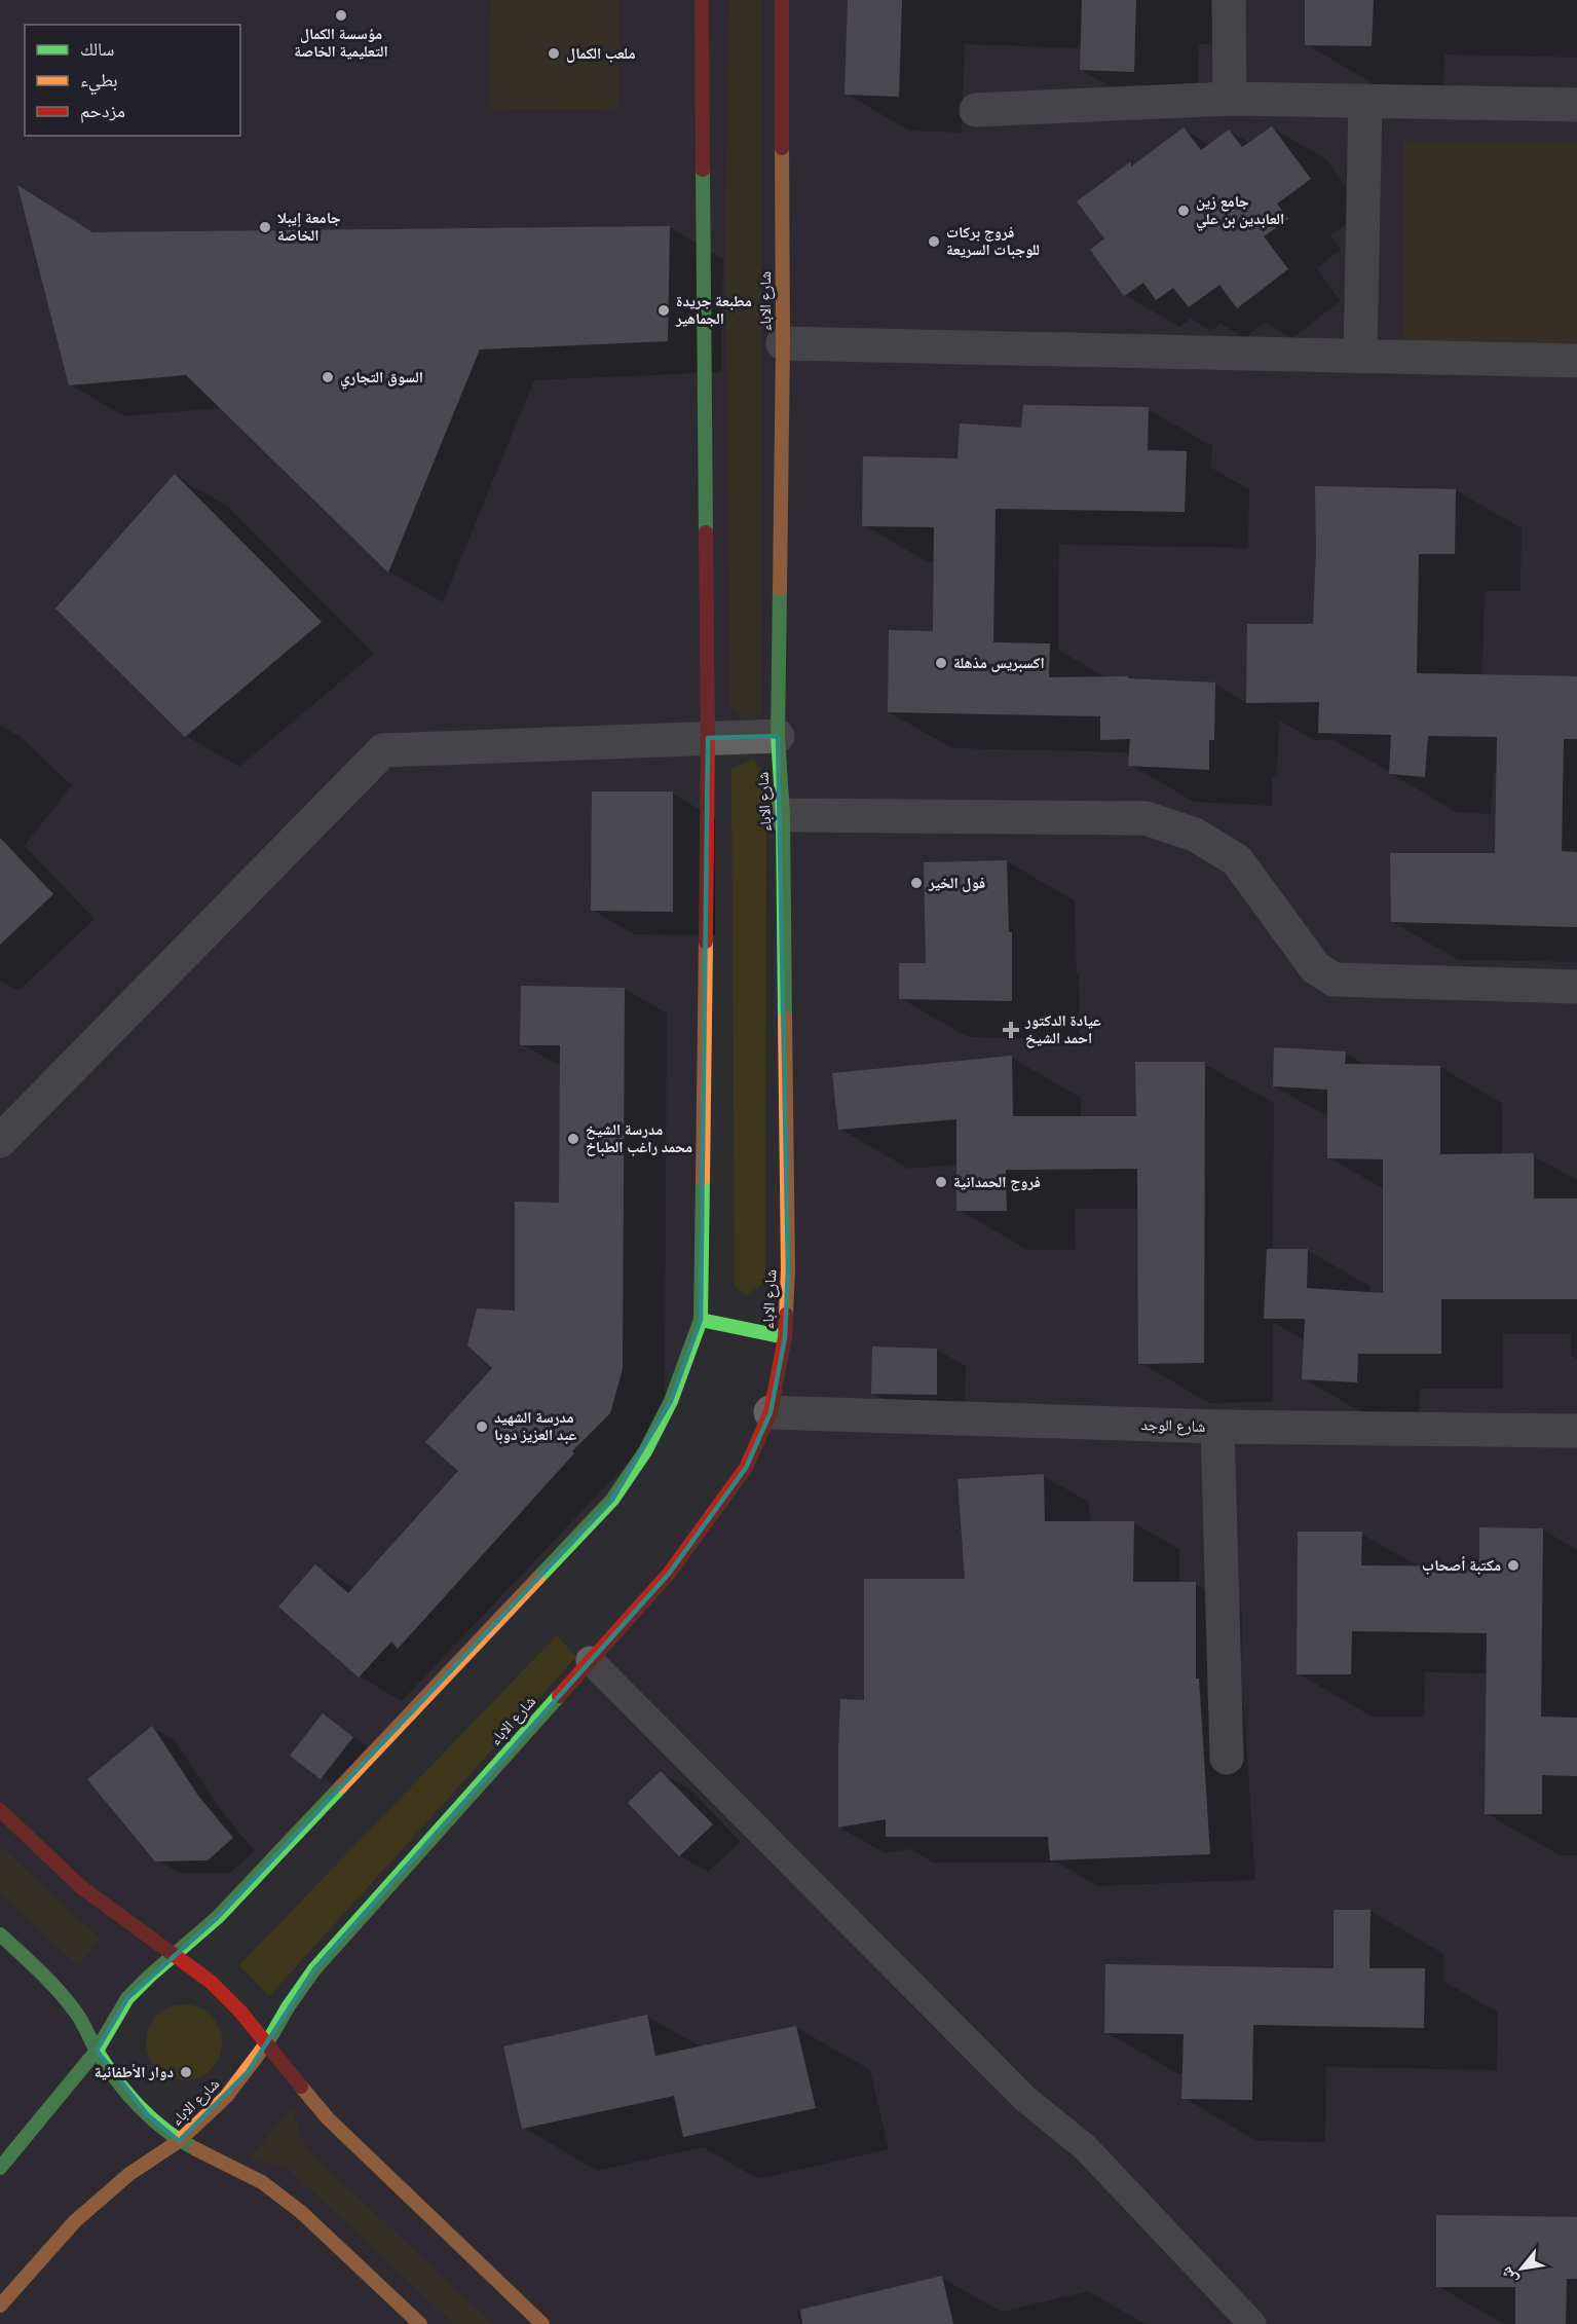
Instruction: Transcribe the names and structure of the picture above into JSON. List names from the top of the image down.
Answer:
{
  "streets": {
    "main road": ["شارع الاباء"],
    "street": ["شارع الوجد"]
  },
  "crossings": [
    ["شارع الاباء", "شارع الوجد"]
  ],
  "places": {
    "other": [
      "مؤسسة الكمال التعليمية الخاصة",
      "ملعب الكمال",
      "جامع زين العابدين بن علي",
      "جامعة إيبلا الخاصة",
      "فروج بركات للوجبات السريعة",
      "مطبعة جريدة الجماهير",
      "السوق التجاري",
      "اكسبريس مذهلة",
      "فول الخير",
      "مدرسة الشيخ محمد راغب الطباخ",
      "فروج الحمدانية",
      "مدرسة الشهيد عبد العزيز دوبا",
      "مكتبة أصحاب",
      "دوار الأطفائية"
    ],
    "health": ["عيادة الدكتور احمد الشيخ"]
  },
  "legend": ["سالك", "بطيء", "مزدحم"],
  "north": "bottom left"
}
